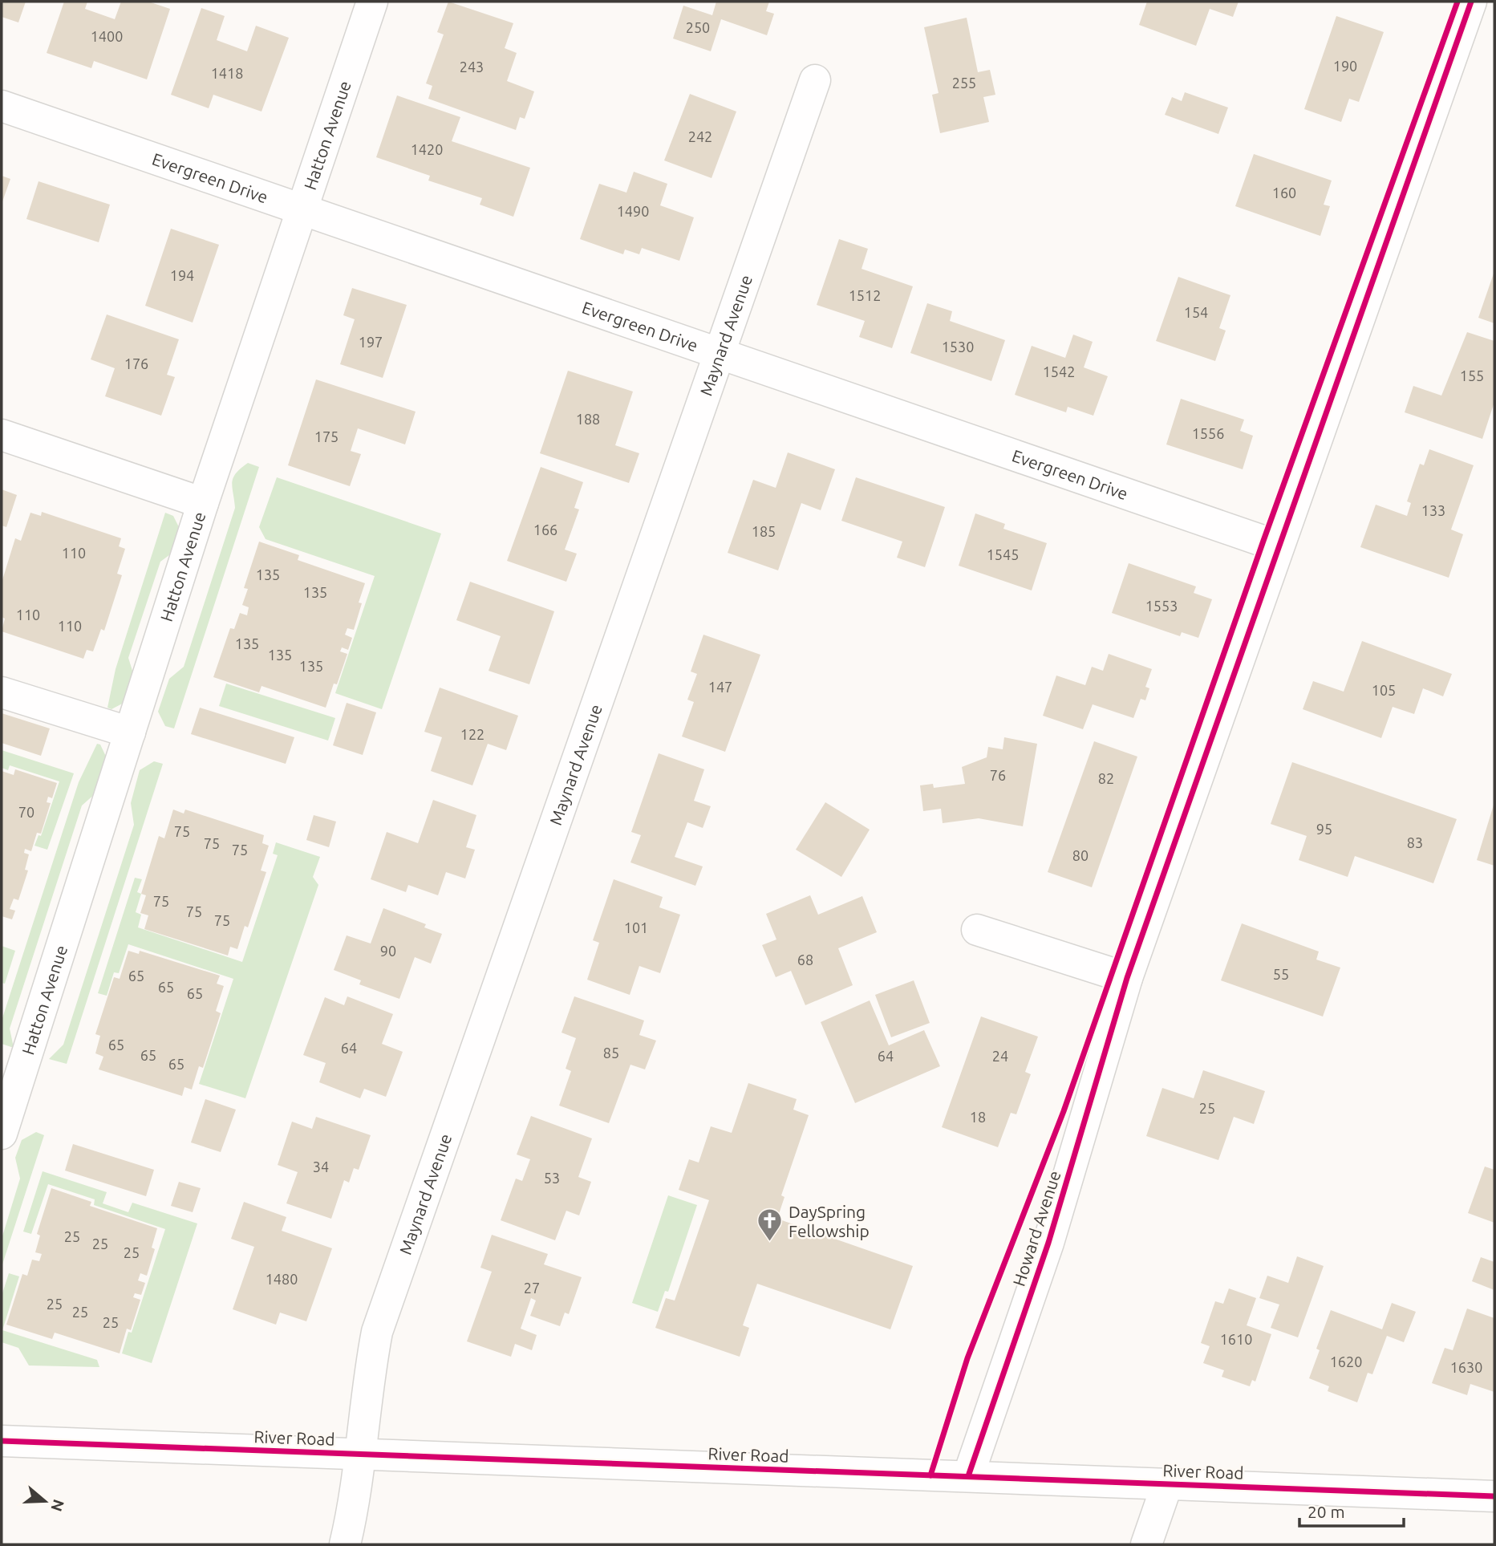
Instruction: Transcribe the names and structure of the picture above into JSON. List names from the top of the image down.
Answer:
{
  "streets": {
    "street": [
      "Hatton Avenue",
      "Evergreen Drive",
      "Maynard Avenue",
      "Howard Avenue",
      "River Road"
    ]
  },
  "crossings": [
    ["Hatton Avenue", "Evergreen Drive"],
    ["Evergreen Drive", "Maynard Avenue"],
    ["Evergreen Drive", "Howard Avenue"],
    ["Maynard Avenue", "River Road"],
    ["Howard Avenue", "River Road"]
  ],
  "places": {
    "church": ["DaySpring Fellowship"]
  },
  "house_numbers": [
    "250",
    "1400",
    "190",
    "243",
    "1418",
    "255",
    "242",
    "1420",
    "160",
    "1490",
    "194",
    "1512",
    "154",
    "197",
    "1530",
    "176",
    "1542",
    "155",
    "188",
    "1556",
    "175",
    "133",
    "166",
    "185",
    "110",
    "1545",
    "135",
    "135",
    "1553",
    "110",
    "110",
    "135",
    "135",
    "135",
    "147",
    "105",
    "122",
    "76",
    "82",
    "70",
    "95",
    "75",
    "83",
    "75",
    "75",
    "80",
    "75",
    "75",
    "75",
    "101",
    "90",
    "68",
    "55",
    "65",
    "65",
    "65",
    "65",
    "64",
    "85",
    "65",
    "64",
    "24",
    "65",
    "25",
    "18",
    "34",
    "53",
    "25",
    "25",
    "25",
    "1480",
    "27",
    "25",
    "25",
    "25",
    "1610",
    "1620",
    "1630"
  ],
  "scale_bar": "20 m",
  "north": "right"
}
